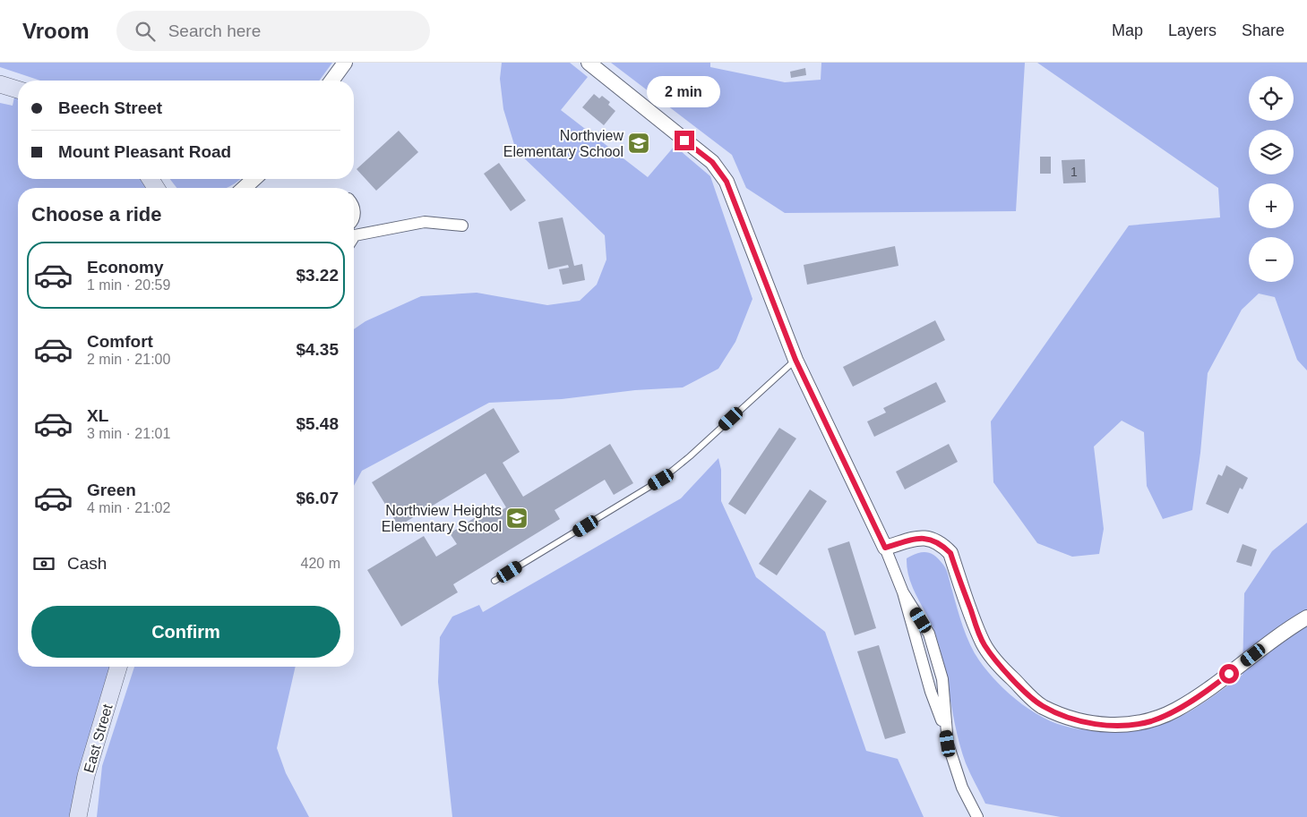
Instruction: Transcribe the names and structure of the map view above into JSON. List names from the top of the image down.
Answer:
{
  "streets": {
    "main road": ["East Street"]
  },
  "places": {
    "school or university": ["Northview Elementary School", "Northview Heights Elementary School"]
  },
  "house_numbers": ["1"],
  "page": {
    "header": "Vroom",
    "search": "Search here",
    "nav": ["Map", "Layers", "Share"],
    "map_buttons": ["+", "−"],
    "bubble": "2 min",
    "banner": ["Beech Street", "Mount Pleasant Road"],
    "heading": "Choose a ride",
    "list": [
      {
        "name": "Economy",
        "note": "1 min · 20:59",
        "value": "$3.22"
      },
      {
        "name": "Comfort",
        "note": "2 min · 21:00",
        "value": "$4.35"
      },
      {
        "name": "XL",
        "note": "3 min · 21:01",
        "value": "$5.48"
      },
      {
        "name": "Green",
        "note": "4 min · 21:02",
        "value": "$6.07"
      }
    ],
    "pay": ["Cash", "420 m"],
    "buttons": "Confirm"
  }
}
